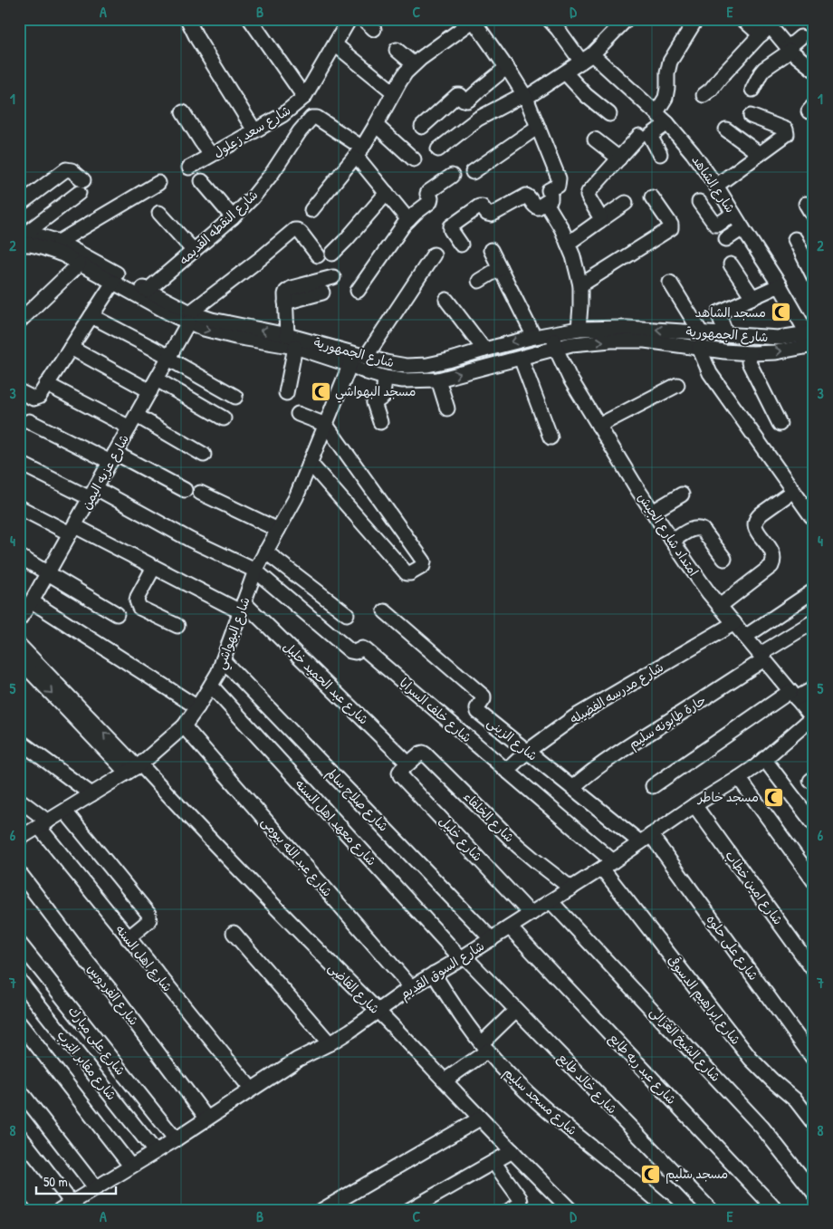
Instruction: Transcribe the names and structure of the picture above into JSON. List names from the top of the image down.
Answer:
{
  "streets": {
    "street": [
      "شارع سعد زعلول",
      "شارع الشاهد",
      "شارع النقطه القديمه",
      "شارع الجمهورية",
      "شارع عزبه اليمن",
      "امتداد شارع الجيش",
      "شارع البهواشي",
      "شارع عبد الحميد خليل",
      "شارع مدرسه الفضيله",
      "شارع خلف السرايا",
      "حارة طابونه سليم",
      "شارع الزينى",
      "شارع صلاح سالم",
      "شارع الخلفاء",
      "شارع معهد اهل السنه",
      "شارع خليل",
      "شارع عبد الله بيومى",
      "شارع امين خطاب",
      "شارع على حلوه",
      "شارع اهل السنه",
      "شارع السوق القديم",
      "شارع القاضى",
      "شارع الفردوس",
      "شارع ابراهيم الدسوقى",
      "شارع على مبارك",
      "شارع الشيخ الغزالى",
      "شارع مقابر الترب",
      "شارع عبد ربه طايع",
      "شارع خالد طايع",
      "شارع مسجد سليم"
    ]
  },
  "crossings": [
    ["شارع الشاهد", "شارع الجمهورية"],
    ["شارع النقطه القديمه", "شارع الجمهورية"],
    ["شارع الجمهورية", "شارع عزبه اليمن"],
    ["شارع الجمهورية", "امتداد شارع الجيش"],
    ["شارع الجمهورية", "شارع البهواشي"],
    ["شارع عزبه اليمن", "شارع عبد الحميد خليل"],
    ["شارع عزبه اليمن", "شارع خلف السرايا"],
    ["امتداد شارع الجيش", "شارع مدرسه الفضيله"],
    ["امتداد شارع الجيش", "حارة طابونه سليم"],
    ["امتداد شارع الجيش", "شارع السوق القديم"],
    ["شارع البهواشي", "شارع عبد الحميد خليل"],
    ["شارع البهواشي", "شارع خلف السرايا"],
    ["شارع البهواشي", "شارع صلاح سالم"],
    ["شارع البهواشي", "شارع معهد اهل السنه"],
    ["شارع البهواشي", "شارع عبد الله بيومى"],
    ["شارع البهواشي", "شارع اهل السنه"],
    ["شارع البهواشي", "شارع القاضى"],
    ["شارع عبد الحميد خليل", "شارع الخلفاء"],
    ["شارع عبد الحميد خليل", "شارع خليل"],
    ["شارع مدرسه الفضيله", "شارع خلف السرايا"],
    ["شارع مدرسه الفضيله", "شارع الزينى"],
    ["شارع خلف السرايا", "شارع السوق القديم"],
    ["شارع خلف السرايا", "شارع ابراهيم الدسوقى"],
    ["حارة طابونه سليم", "شارع الزينى"],
    ["شارع الزينى", "شارع على حلوه"],
    ["شارع الزينى", "شارع السوق القديم"],
    ["شارع صلاح سالم", "شارع السوق القديم"],
    ["شارع الخلفاء", "شارع خليل"],
    ["شارع الخلفاء", "شارع السوق القديم"],
    ["شارع معهد اهل السنه", "شارع السوق القديم"],
    ["شارع معهد اهل السنه", "شارع خالد طايع"],
    ["شارع خليل", "شارع السوق القديم"],
    ["شارع عبد الله بيومى", "شارع السوق القديم"],
    ["شارع امين خطاب", "شارع السوق القديم"],
    ["شارع على حلوه", "شارع السوق القديم"],
    ["شارع اهل السنه", "شارع السوق القديم"],
    ["شارع السوق القديم", "شارع القاضى"],
    ["شارع السوق القديم", "شارع الفردوس"],
    ["شارع السوق القديم", "شارع ابراهيم الدسوقى"],
    ["شارع السوق القديم", "شارع على مبارك"],
    ["شارع السوق القديم", "شارع الشيخ الغزالى"],
    ["شارع السوق القديم", "شارع مقابر الترب"],
    ["شارع السوق القديم", "شارع عبد ربه طايع"],
    ["شارع السوق القديم", "شارع خالد طايع"],
    ["شارع السوق القديم", "شارع مسجد سليم"]
  ],
  "places": {
    "mosque": [
      "مسجد الشاهد",
      "مسجد البهواشي",
      "مسجد خاطر",
      "مسجد سليم"
    ]
  },
  "scale_bar": "50 m",
  "grid": {
    "columns": [
      "A",
      "B",
      "C",
      "D",
      "E"
    ],
    "rows": [
      "1",
      "2",
      "3",
      "4",
      "5",
      "6",
      "7",
      "8"
    ]
  }
}
